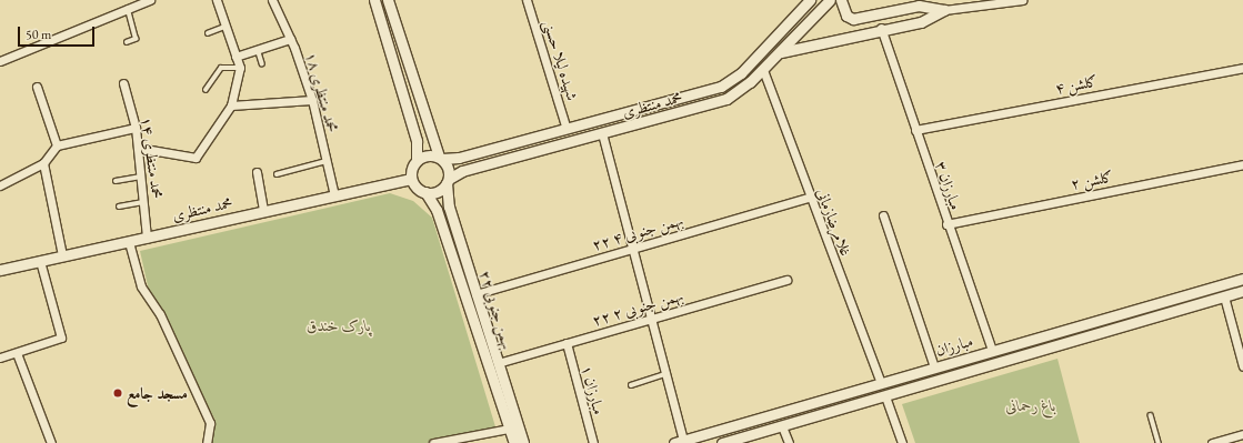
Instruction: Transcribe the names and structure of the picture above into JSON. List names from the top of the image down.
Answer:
{
  "streets": {
    "street": [
      "شهیده لیلا حسنی",
      "ګلشن ۴",
      "محمد منتظری ۱۸",
      "محمد منتظری",
      "محمد منتظری ۱۴",
      "ګلشن ۲",
      "مبارزان ۳",
      "غلامرضازمانی",
      "۲۲ بهمن جنوبی ۴",
      "۲۲ بهمن جنوبی ۲",
      "۲۲ بهمن جنوبی",
      "مبارزان",
      "مبارزان ۱"
    ]
  },
  "crossings": [
    ["شهیده لیلا حسنی", "محمد منتظری"],
    ["ګلشن ۴", "مبارزان ۳"],
    ["محمد منتظری ۱۸", "محمد منتظری"],
    ["محمد منتظری", "محمد منتظری ۱۴"],
    ["محمد منتظری", "غلامرضازمانی"],
    ["محمد منتظری", "۲۲ بهمن جنوبی"],
    ["ګلشن ۲", "مبارزان ۳"],
    ["مبارزان ۳", "مبارزان"],
    ["غلامرضازمانی", "۲۲ بهمن جنوبی ۴"],
    ["غلامرضازمانی", "مبارزان"],
    ["۲۲ بهمن جنوبی ۴", "۲۲ بهمن جنوبی"],
    ["۲۲ بهمن جنوبی ۲", "۲۲ بهمن جنوبی"],
    ["۲۲ بهمن جنوبی ۲", "مبارزان ۱"]
  ],
  "parks": ["پارک خندق", "باغ رحمانی"],
  "places": ["مسجد جامع"],
  "scale_bar": "50 m"
}
